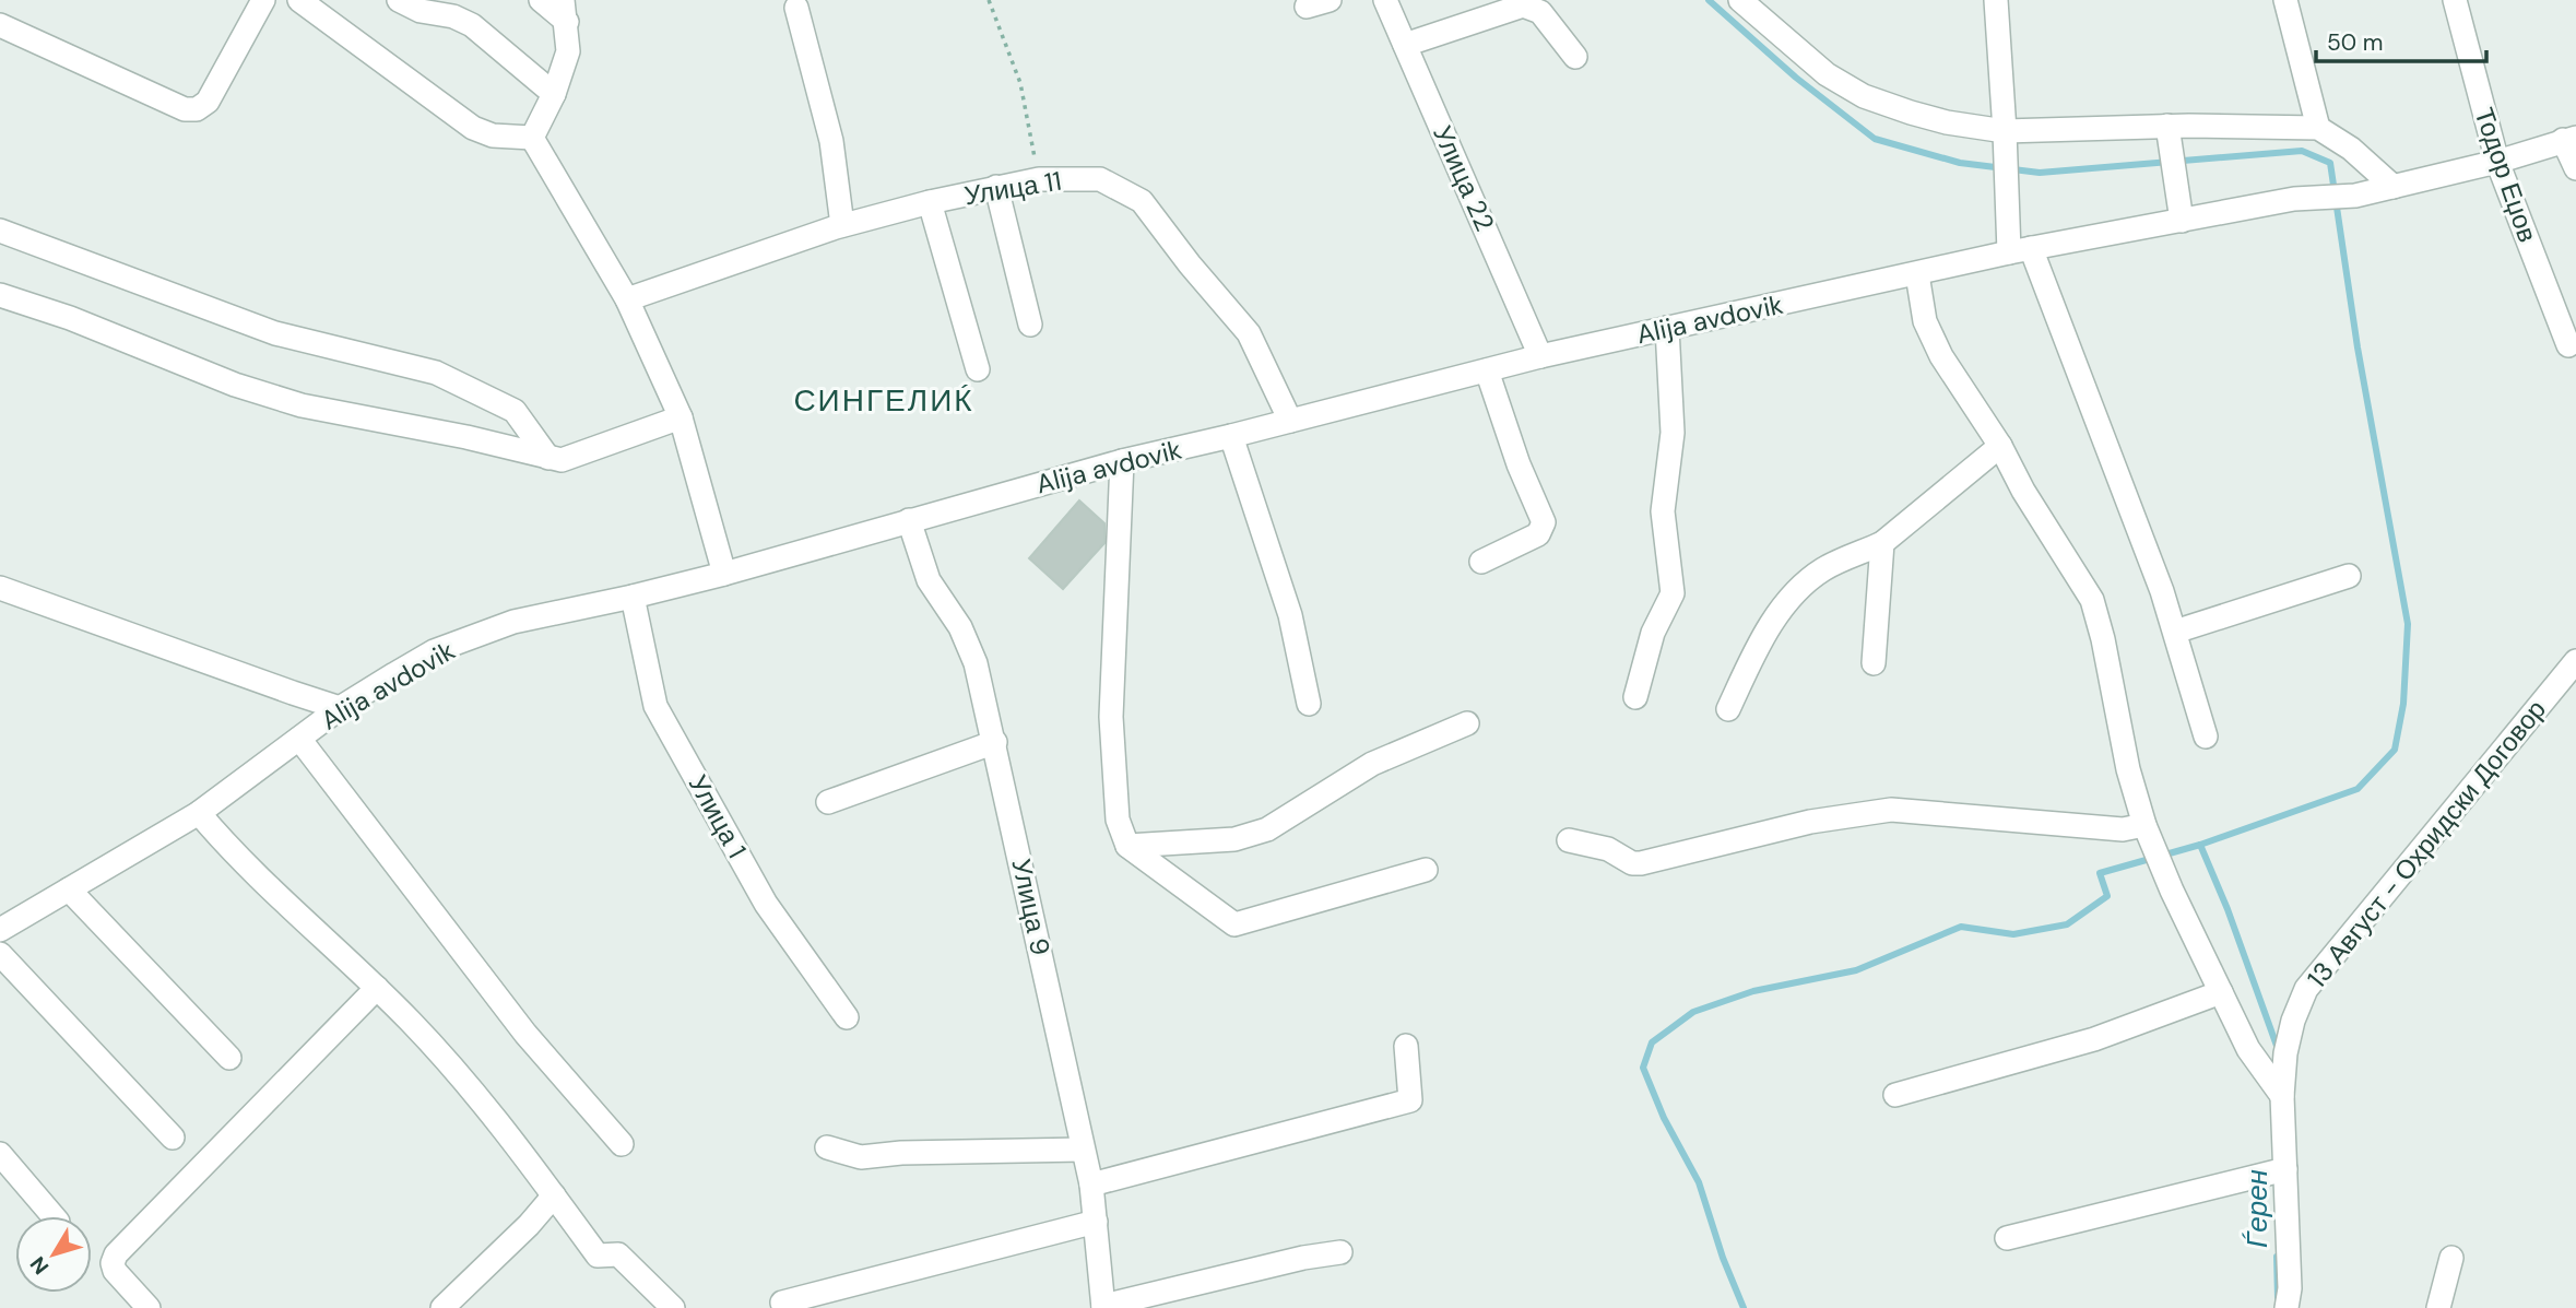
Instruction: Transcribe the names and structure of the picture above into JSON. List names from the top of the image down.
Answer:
{
  "streets": {
    "street": [
      "Тодор Еџов",
      "Улица 22",
      "Улица 11",
      "Alija avdovik",
      "Улица 1",
      "13 Август - Охридски Договор",
      "Улица 9"
    ]
  },
  "crossings": [
    ["Улица 22", "Alija avdovik"],
    ["Улица 11", "Alija avdovik"],
    ["Alija avdovik", "Улица 1"],
    ["Alija avdovik", "Улица 9"]
  ],
  "districts": ["СИНГЕЛИЌ"],
  "water": ["Ѓерен"],
  "scale_bar": "50 m",
  "north": "bottom left"
}
